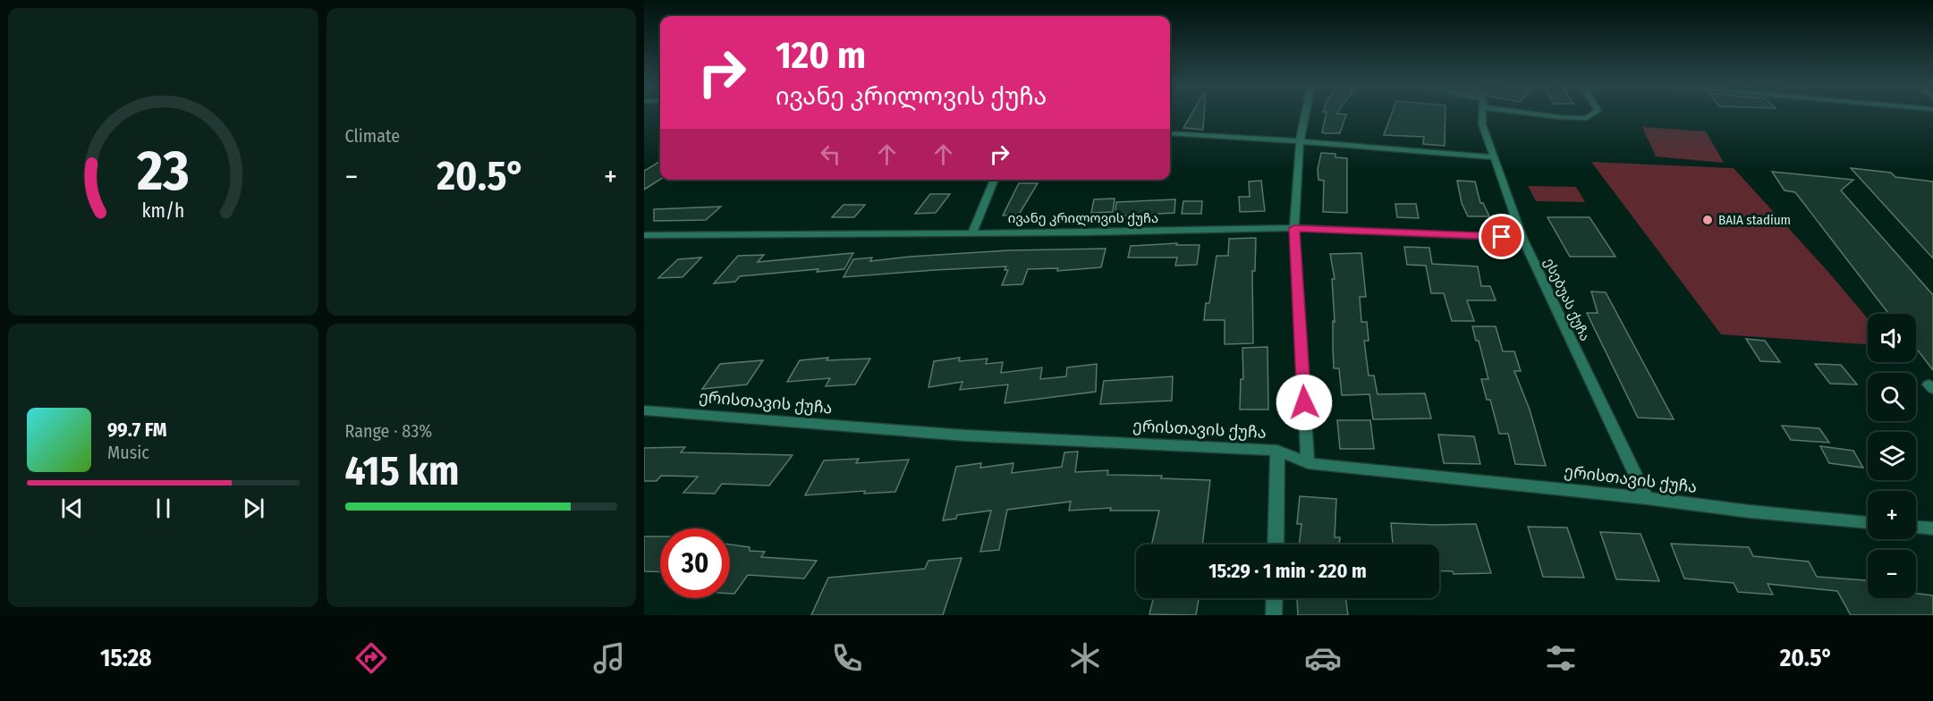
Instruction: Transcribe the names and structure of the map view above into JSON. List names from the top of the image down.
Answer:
{
  "streets": {
    "street": ["ივანე კრილოვის ქუჩა", "ესებუას ქუჩა", "ერისთავის ქუჩა"]
  },
  "crossings": [
    ["ივანე კრილოვის ქუჩა", "ესებუას ქუჩა"],
    ["ესებუას ქუჩა", "ერისთავის ქუჩა"]
  ],
  "places": ["BAIA stadium"],
  "page": {
    "tile": [
      "Climate",
      ["Range · 83%", "415 km"]
    ],
    "turn": ["120 m", "ივანე კრილოვის ქუჩა"],
    "heat": ["−", "20.5°", "+"],
    "map_buttons": ["+", "−"],
    "song": ["99.7 FM", "Music"],
    "limit": "30",
    "trip": "15:29 · 1 min · 220 m",
    "tabs": ["15:28", "20.5°"],
    "gauge": ["23", "km/h"]
  }
}
